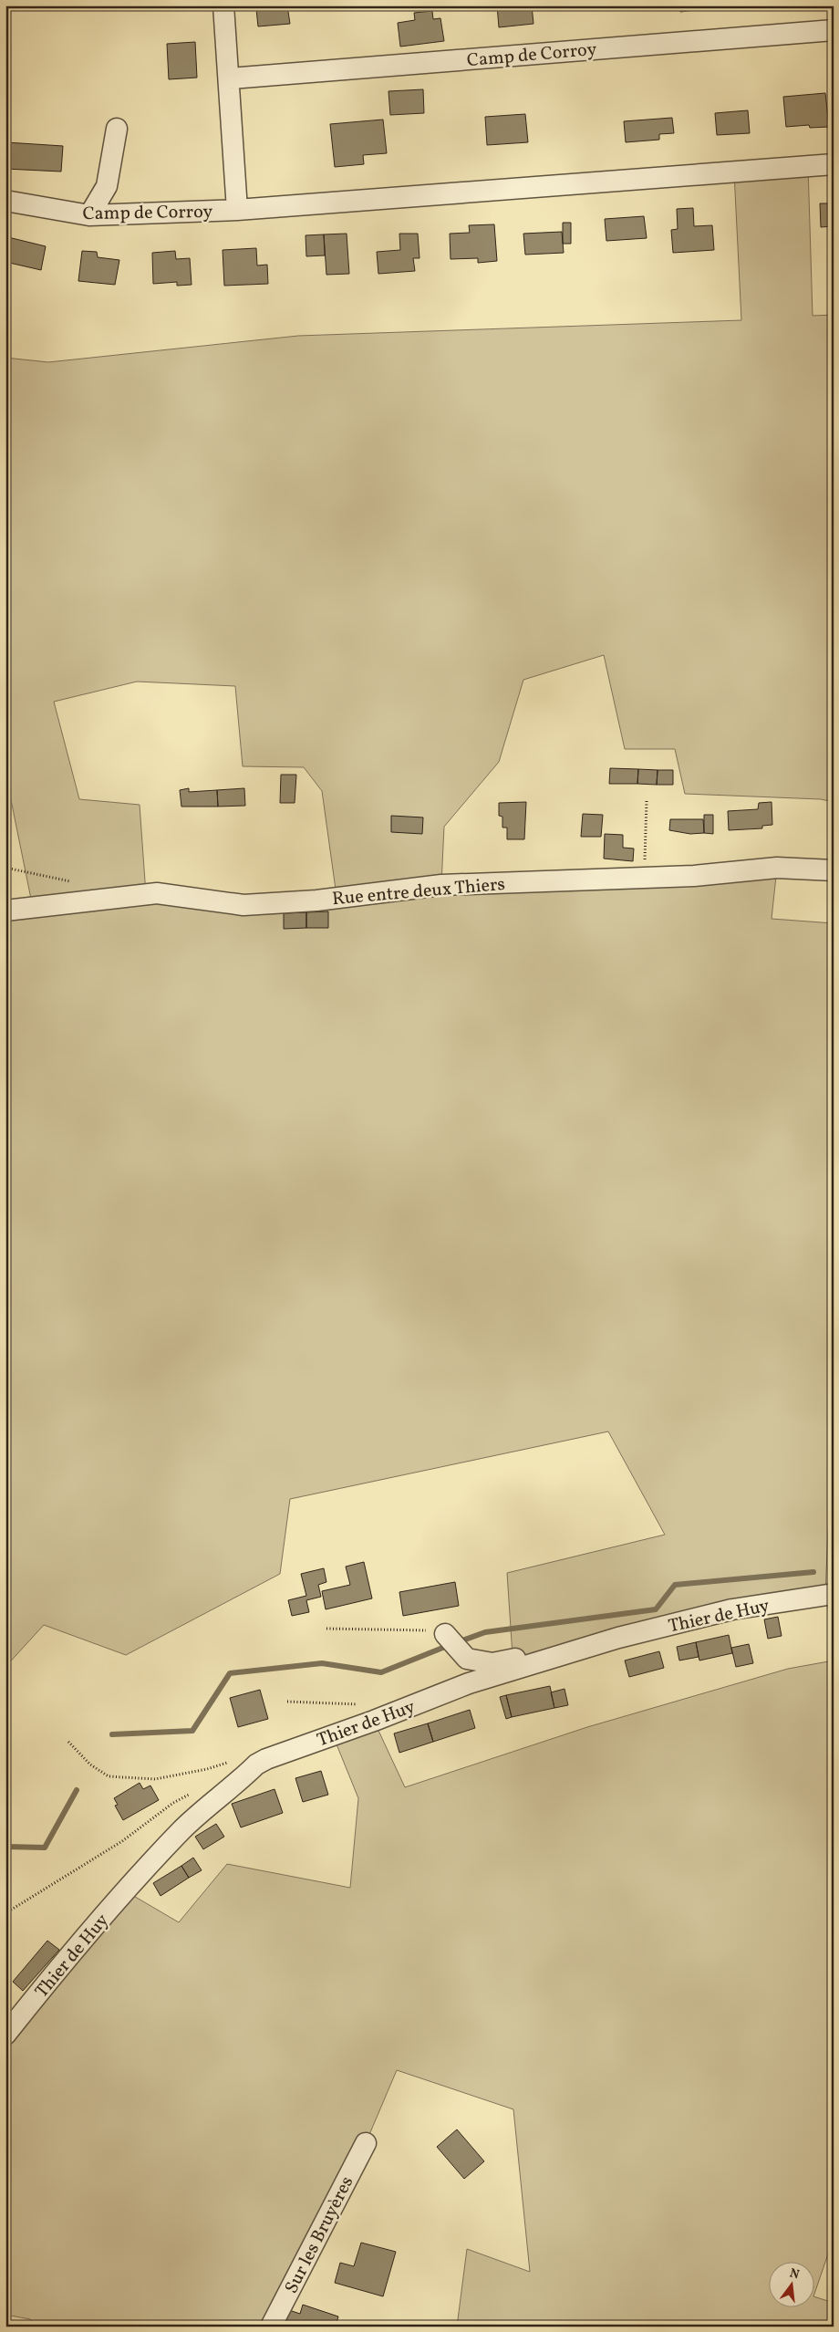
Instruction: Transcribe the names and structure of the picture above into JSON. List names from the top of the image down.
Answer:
{
  "streets": {
    "street": [
      "Camp de Corroy",
      "Rue entre deux Thiers",
      "Thier de Huy",
      "Sur les Bruyères"
    ]
  },
  "north": "top"
}
